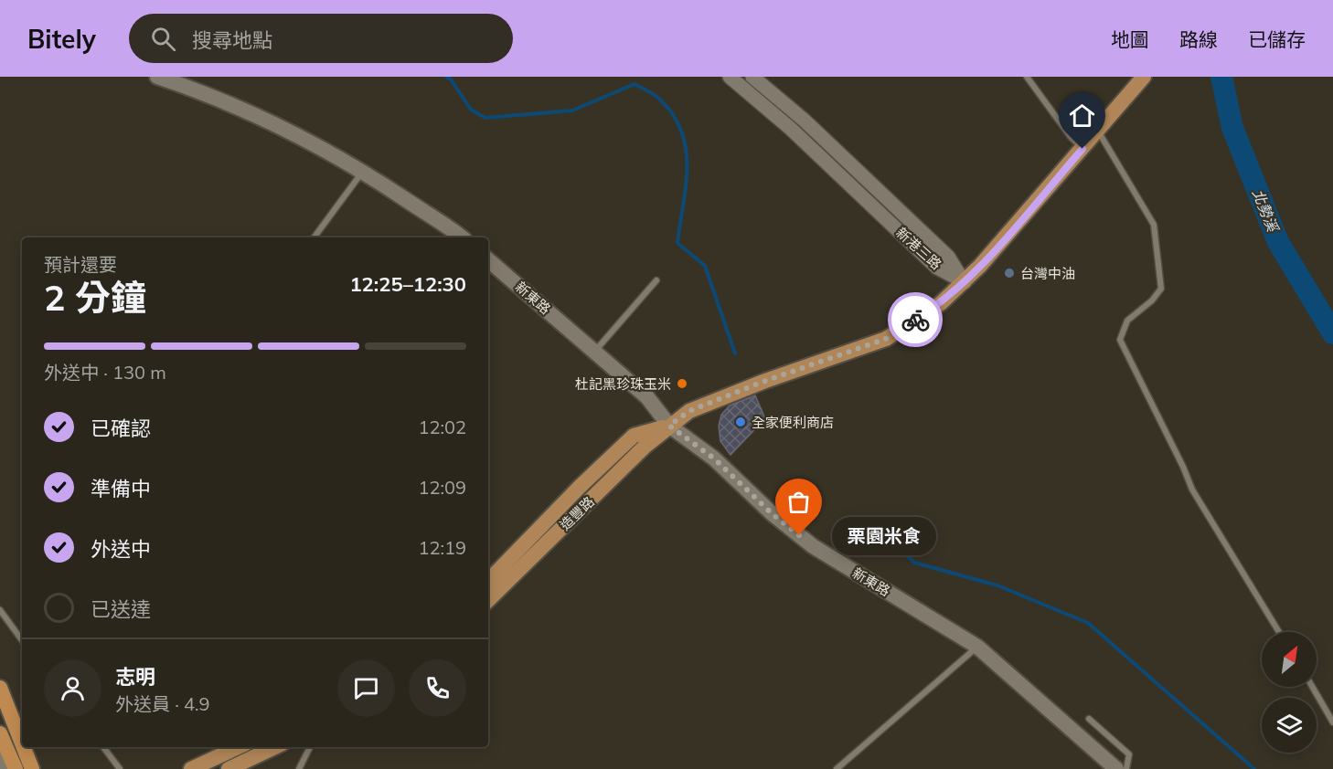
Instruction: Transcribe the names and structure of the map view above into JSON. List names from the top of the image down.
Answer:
{
  "streets": {
    "main road": ["新東路", "造豐路"],
    "street": ["新港三路"]
  },
  "crossings": [
    ["新港三路", "造豐路"],
    ["新東路", "造豐路"]
  ],
  "water": ["北勢溪"],
  "places": [
    "台灣中油",
    "杜記黑珍珠玉米",
    "全家便利商店",
    "栗園米食"
  ],
  "north": "top right",
  "page": {
    "header": "Bitely",
    "search": "搜尋地點",
    "nav": ["地圖", "路線", "已儲存"],
    "heading": ["2 分鐘", "預計還要", "12:25–12:30"],
    "panel": ["志明", "外送員 · 4.9"],
    "bar": "外送中 · 130 m",
    "list": [
      ["已確認", "12:02"],
      ["準備中", "12:09"],
      ["外送中", "12:19"],
      "已送達"
    ],
    "bubble": "栗園米食"
  }
}
